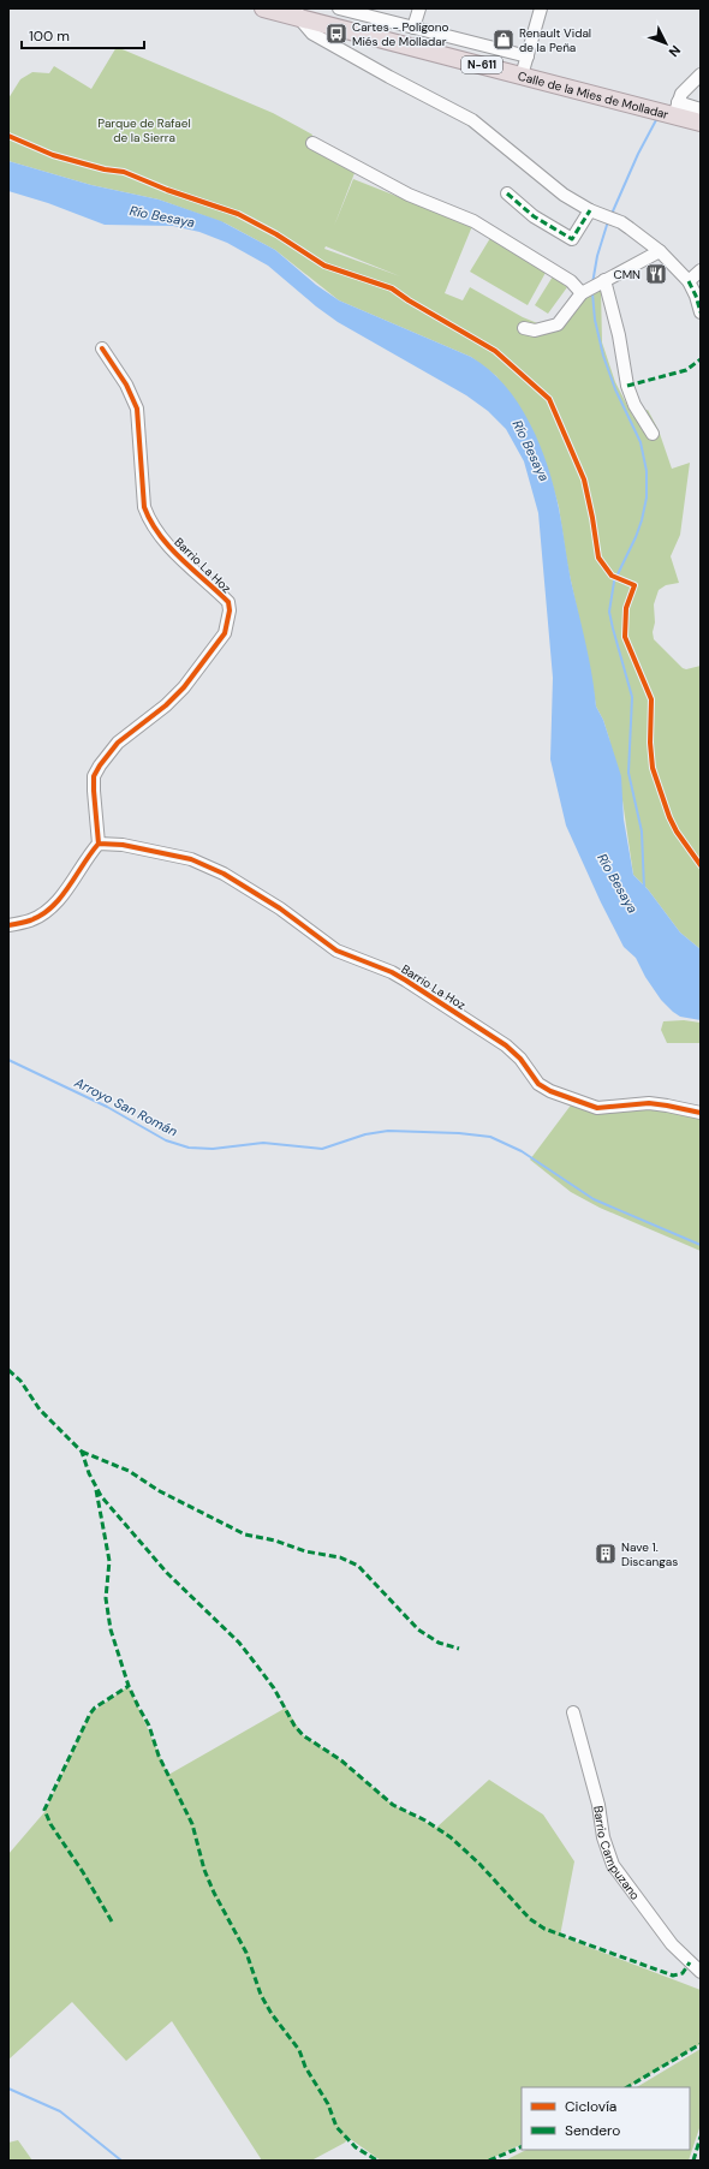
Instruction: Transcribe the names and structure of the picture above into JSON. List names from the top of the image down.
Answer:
{
  "streets": {
    "highway": ["N-611", "Calle de la Mies de Molladar"],
    "street": ["Barrio La Hoz", "Barrio Campuzano"]
  },
  "water": ["Río Besaya", "Arroyo San Román"],
  "parks": ["Parque de Rafael de la Sierra"],
  "places": {
    "bus stop": ["Cartes - Polígono Miés de Molladar"],
    "shop": ["Renault Vidal de la Peña"],
    "restaurant": ["CMN"],
    "building": ["Nave 1. Discangas"]
  },
  "legend": ["Ciclovía", "Sendero"],
  "scale_bar": "100 m",
  "north": "bottom right"
}
